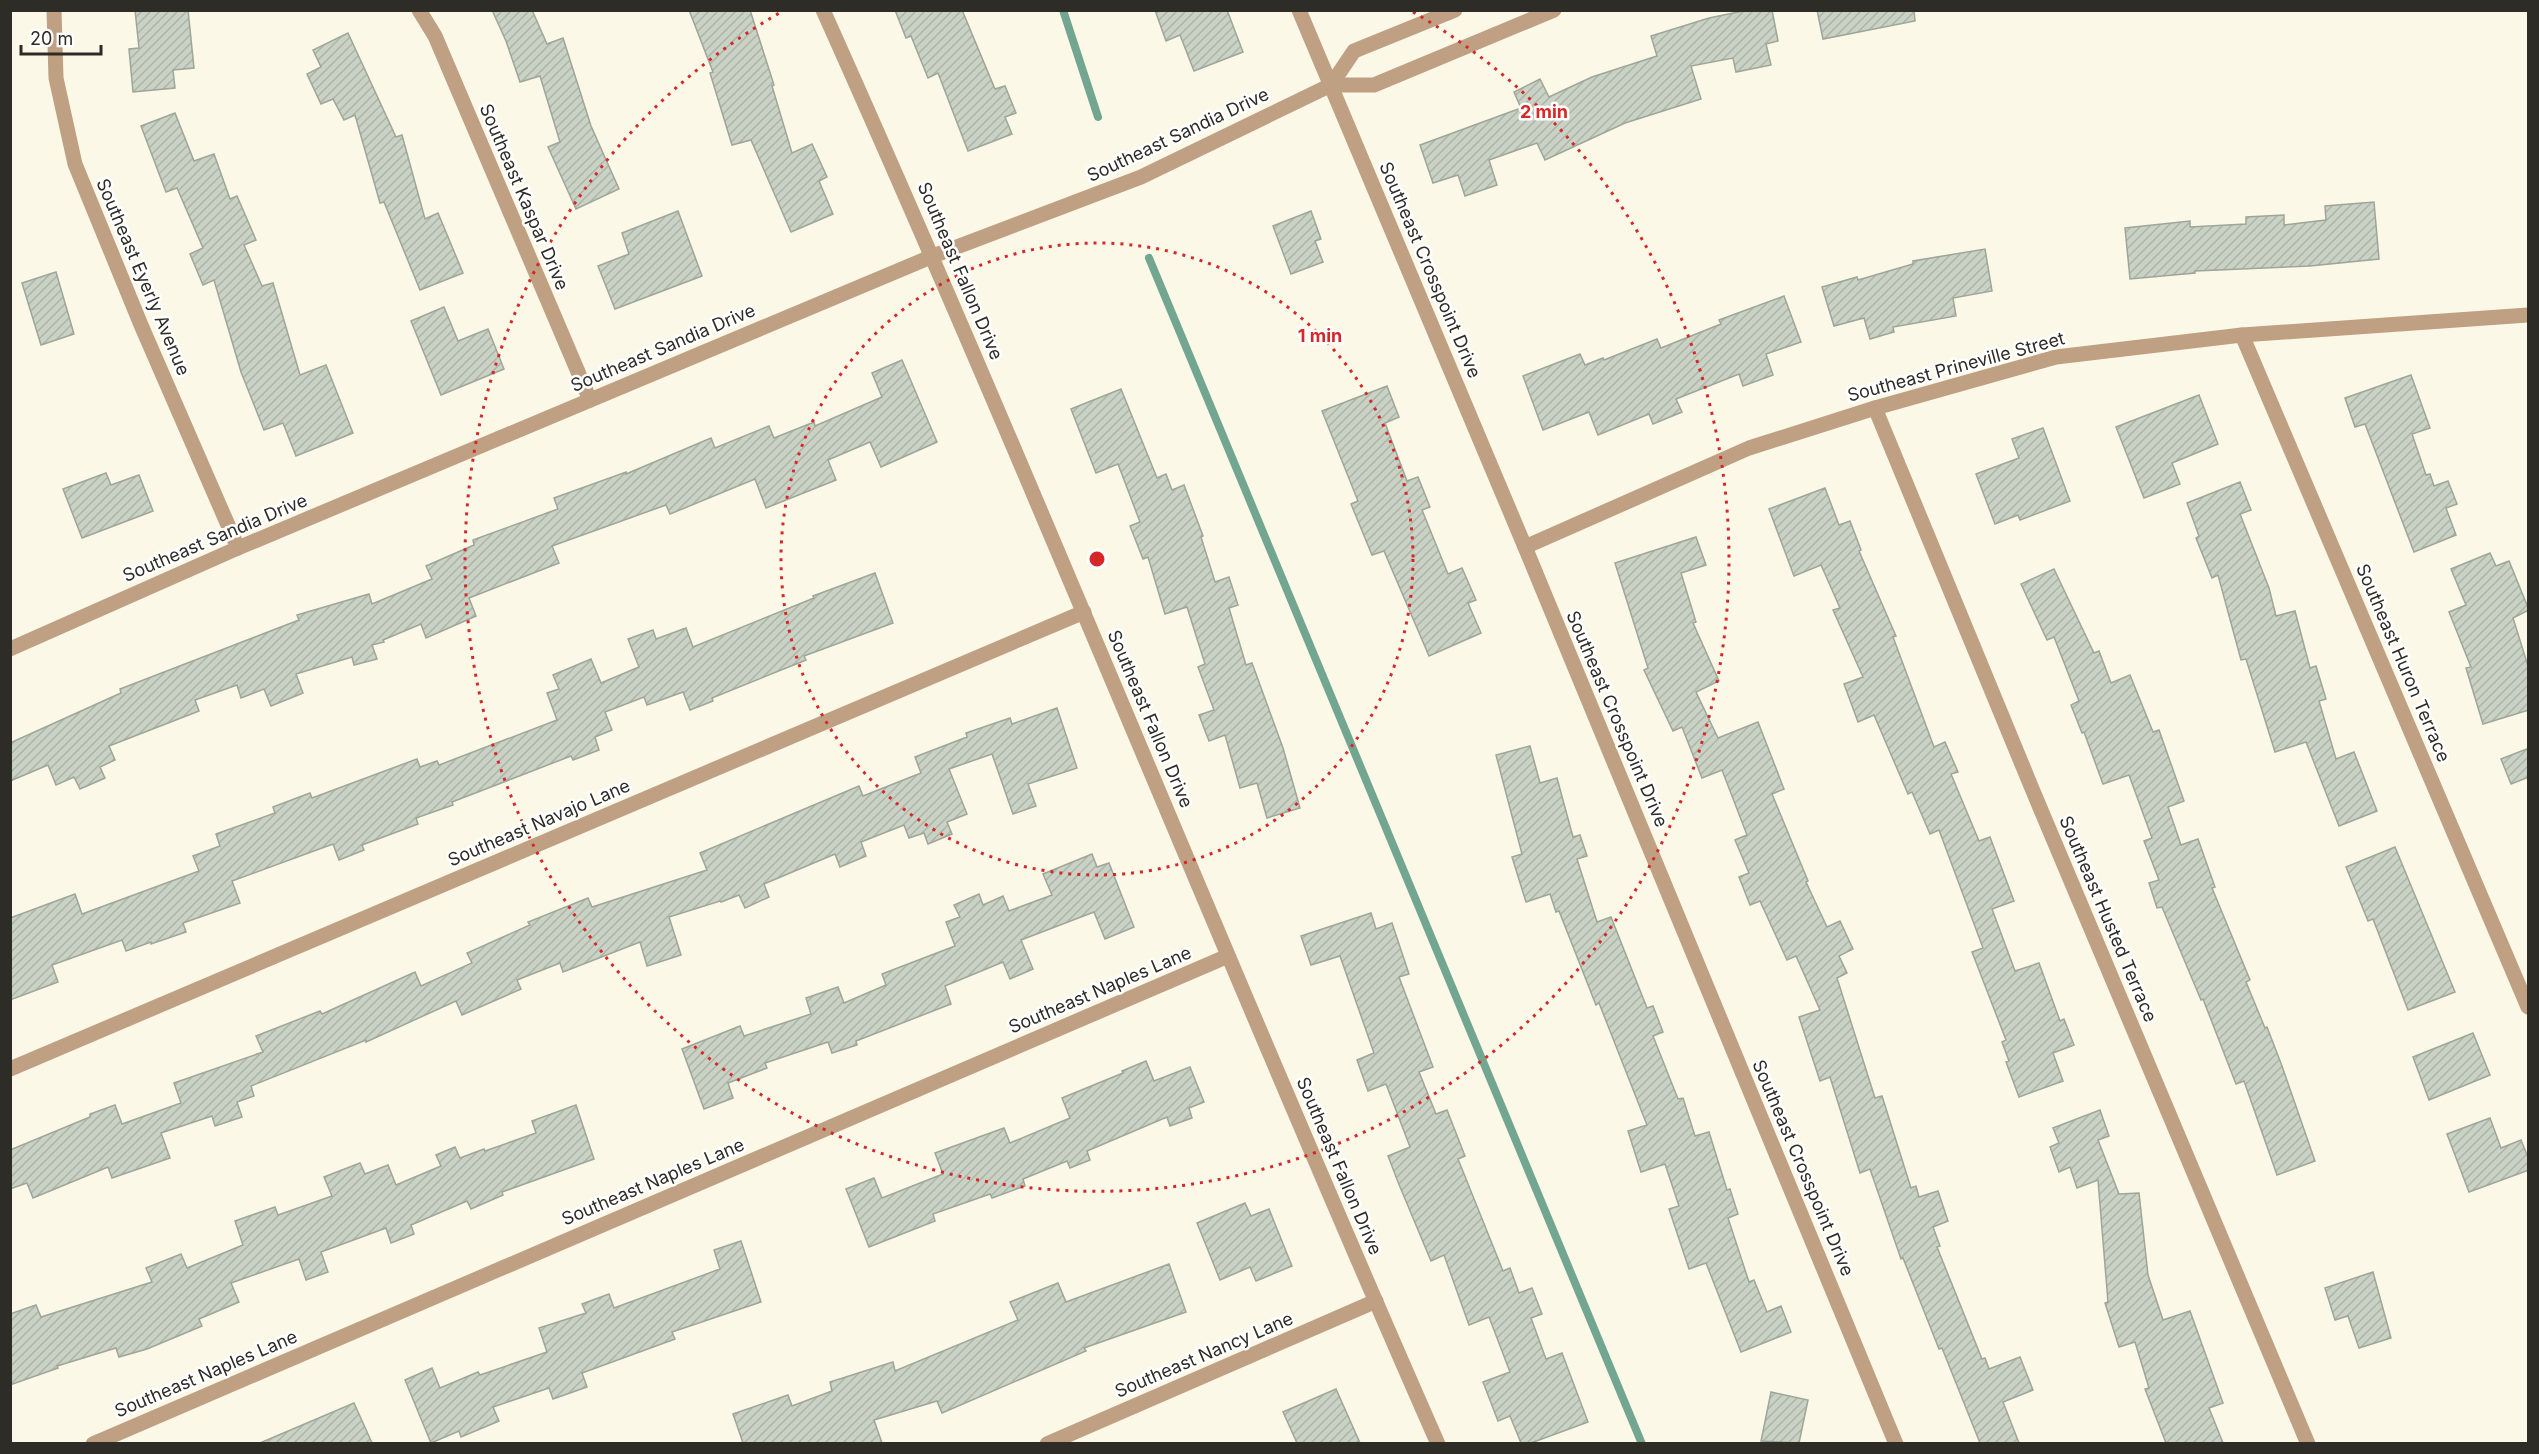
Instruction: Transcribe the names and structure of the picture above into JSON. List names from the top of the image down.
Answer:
{
  "streets": {
    "street": [
      "Southeast Sandia Drive",
      "Southeast Kaspar Drive",
      "Southeast Crosspoint Drive",
      "Southeast Fallon Drive",
      "Southeast Eyerly Avenue",
      "Southeast Prineville Street",
      "Southeast Huron Terrace",
      "Southeast Navajo Lane",
      "Southeast Husted Terrace",
      "Southeast Naples Lane",
      "Southeast Nancy Lane"
    ]
  },
  "crossings": [
    ["Southeast Sandia Drive", "Southeast Kaspar Drive"],
    ["Southeast Sandia Drive", "Southeast Crosspoint Drive"],
    ["Southeast Sandia Drive", "Southeast Fallon Drive"],
    ["Southeast Sandia Drive", "Southeast Eyerly Avenue"],
    ["Southeast Crosspoint Drive", "Southeast Prineville Street"],
    ["Southeast Fallon Drive", "Southeast Navajo Lane"],
    ["Southeast Fallon Drive", "Southeast Naples Lane"],
    ["Southeast Fallon Drive", "Southeast Nancy Lane"],
    ["Southeast Prineville Street", "Southeast Huron Terrace"],
    ["Southeast Prineville Street", "Southeast Husted Terrace"]
  ],
  "scale_bar": "20 m",
  "rings": ["2 min", "1 min"]
}
